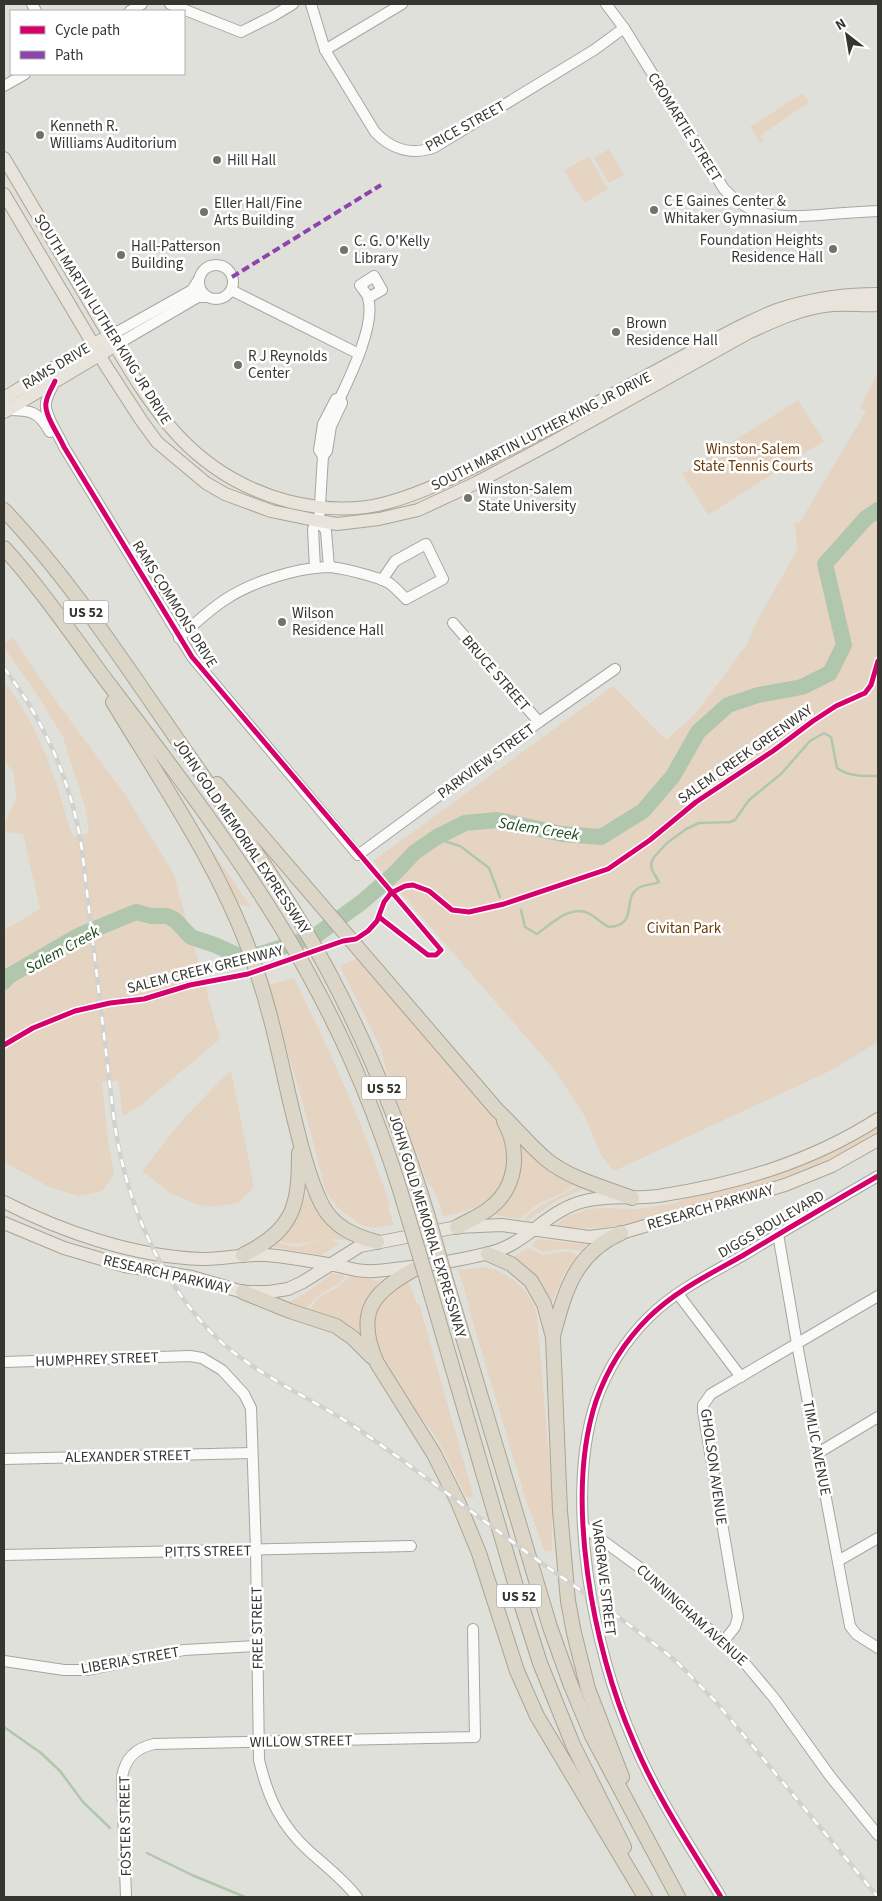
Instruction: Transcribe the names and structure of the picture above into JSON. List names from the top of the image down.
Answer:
{
  "streets": {
    "highway": ["US 52", "JOHN GOLD MEMORIAL EXPRESSWAY"],
    "main road": ["SOUTH MARTIN LUTHER KING JR DRIVE", "RAMS DRIVE", "RESEARCH PARKWAY"],
    "street": [
      "PRICE STREET",
      "CROMARTIE STREET",
      "RAMS COMMONS DRIVE",
      "BRUCE STREET",
      "PARKVIEW STREET",
      "DIGGS BOULEVARD",
      "HUMPHREY STREET",
      "TIMLIC AVENUE",
      "ALEXANDER STREET",
      "GHOLSON AVENUE",
      "PITTS STREET",
      "VARGRAVE STREET",
      "CUNNINGHAM AVENUE",
      "FREE STREET",
      "LIBERIA STREET",
      "WILLOW STREET",
      "FOSTER STREET"
    ],
    "cycle path": ["SALEM CREEK GREENWAY"]
  },
  "crossings": [
    ["PRICE STREET", "CROMARTIE STREET"],
    ["SOUTH MARTIN LUTHER KING JR DRIVE", "RAMS DRIVE"],
    ["RAMS COMMONS DRIVE", "PARKVIEW STREET"],
    ["BRUCE STREET", "PARKVIEW STREET"],
    ["DIGGS BOULEVARD", "TIMLIC AVENUE"],
    ["DIGGS BOULEVARD", "VARGRAVE STREET"],
    ["HUMPHREY STREET", "FREE STREET"],
    ["TIMLIC AVENUE", "GHOLSON AVENUE"],
    ["ALEXANDER STREET", "FREE STREET"],
    ["GHOLSON AVENUE", "CUNNINGHAM AVENUE"],
    ["PITTS STREET", "FREE STREET"],
    ["VARGRAVE STREET", "CUNNINGHAM AVENUE"],
    ["FREE STREET", "LIBERIA STREET"],
    ["FREE STREET", "WILLOW STREET"],
    ["WILLOW STREET", "FOSTER STREET"]
  ],
  "water": ["Salem Creek"],
  "parks": ["Winston-Salem State Tennis Courts", "Civitan Park"],
  "places": [
    "Kenneth R. Williams Auditorium",
    "Hill Hall",
    "C E Gaines Center & Whitaker Gymnasium",
    "Eller Hall/Fine Arts Building",
    "Foundation Heights Residence Hall",
    "C. G. O'Kelly Library",
    "Hall-Patterson Building",
    "Brown Residence Hall",
    "R J Reynolds Center",
    "Winston-Salem State University",
    "Wilson Residence Hall"
  ],
  "legend": ["Cycle path", "Path"],
  "north": "top left"
}
